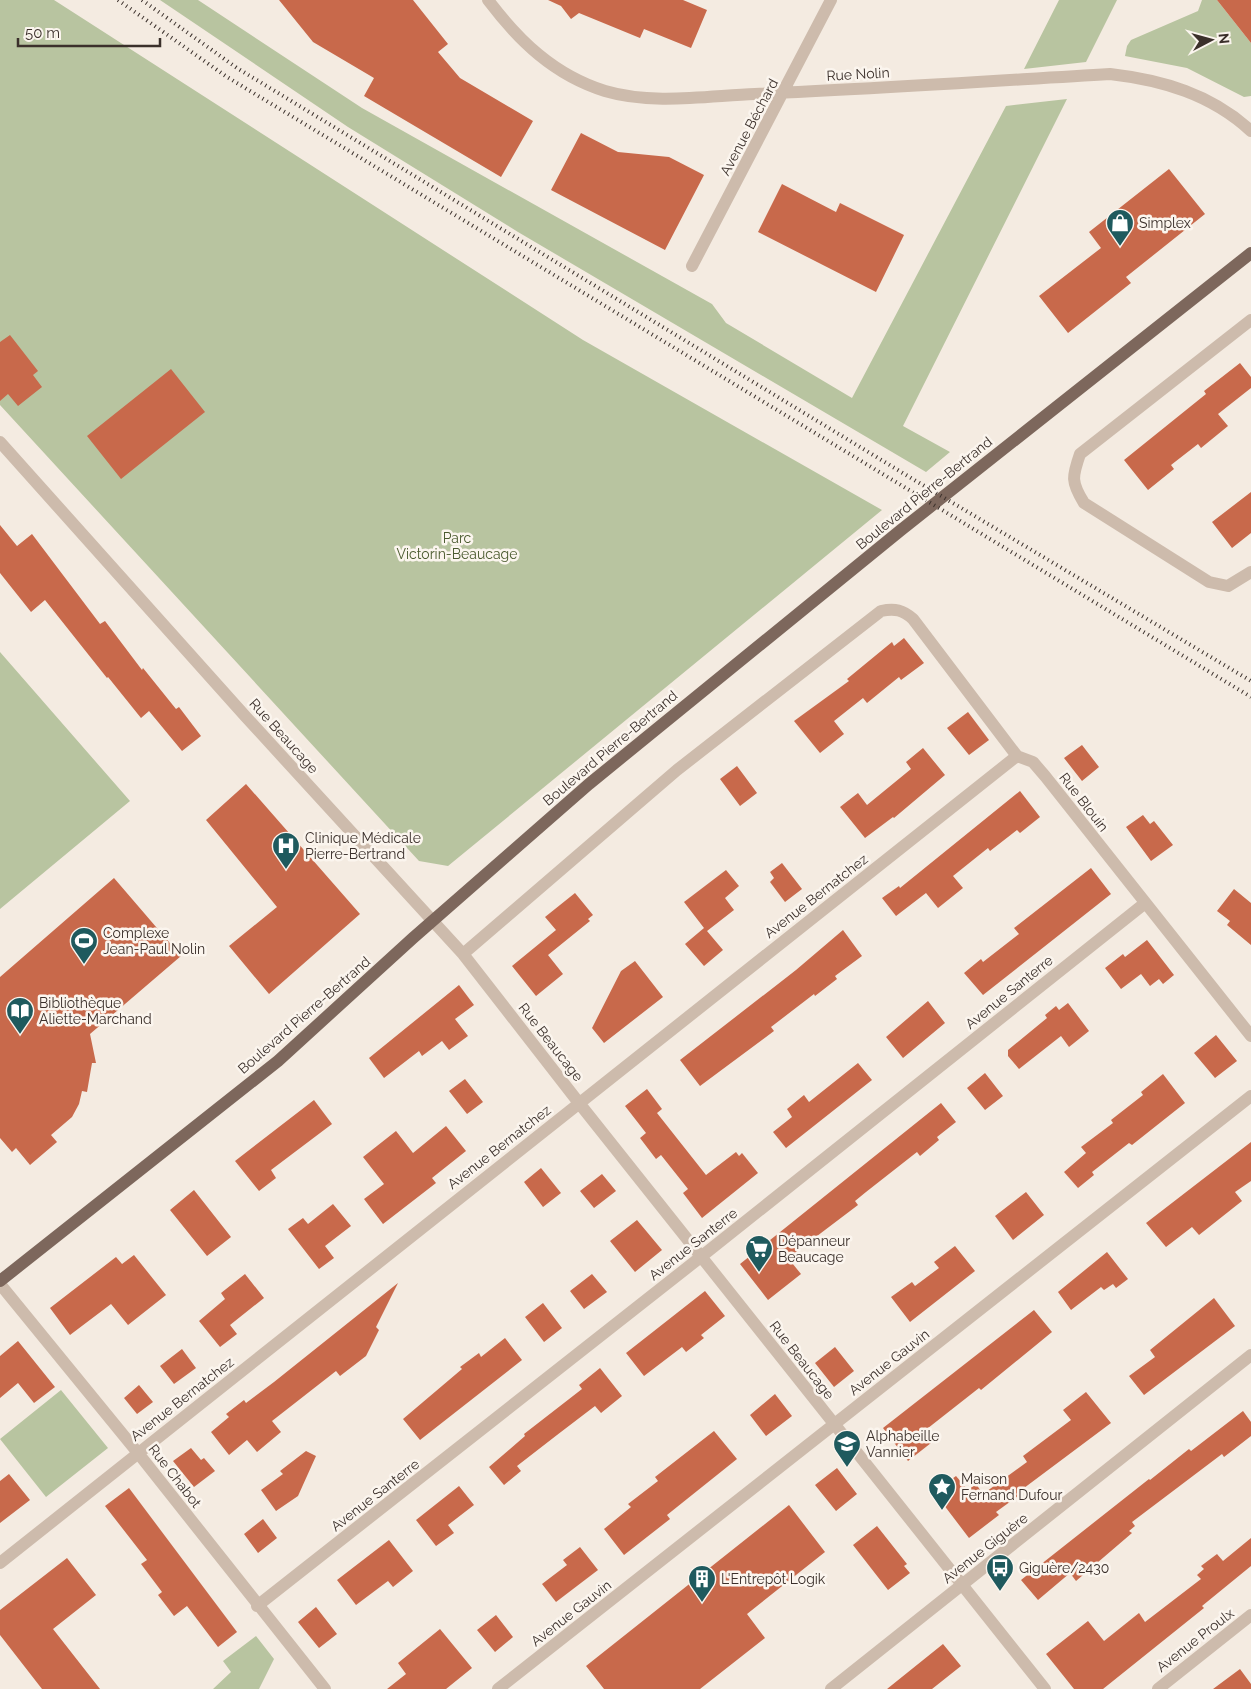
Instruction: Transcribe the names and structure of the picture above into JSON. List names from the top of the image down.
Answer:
{
  "streets": {
    "main road": ["Boulevard Pierre-Bertrand"],
    "street": [
      "Rue Nolin",
      "Avenue Béchard",
      "Rue Beaucage",
      "Rue Blouin",
      "Avenue Bernatchez",
      "Avenue Santerre",
      "Avenue Gauvin",
      "Rue Chabot",
      "Avenue Giguère",
      "Avenue Proulx"
    ]
  },
  "crossings": [
    ["Rue Nolin", "Avenue Béchard"],
    ["Boulevard Pierre-Bertrand", "Rue Beaucage"],
    ["Boulevard Pierre-Bertrand", "Rue Chabot"],
    ["Rue Beaucage", "Rue Blouin"],
    ["Rue Beaucage", "Avenue Bernatchez"],
    ["Rue Beaucage", "Avenue Santerre"],
    ["Rue Beaucage", "Avenue Gauvin"],
    ["Rue Beaucage", "Avenue Giguère"],
    ["Rue Blouin", "Avenue Bernatchez"],
    ["Rue Blouin", "Avenue Santerre"],
    ["Avenue Bernatchez", "Rue Chabot"],
    ["Avenue Santerre", "Rue Chabot"]
  ],
  "parks": ["Parc Victorin-Beaucage"],
  "places": {
    "shop": ["Simplex"],
    "hospital": ["Clinique Médicale Pierre-Bertrand"],
    "sports": ["Complexe Jean-Paul Nolin"],
    "library": ["Bibliothèque Aliette-Marchand"],
    "supermarket": ["Dépanneur Beaucage"],
    "school or university": ["Alphabeille Vannier"],
    "place": ["Maison Fernand Dufour"],
    "bus stop": ["Giguère/2430"],
    "building": ["L'Entrepôt Logik"]
  },
  "scale_bar": "50 m",
  "north": "right"
}
